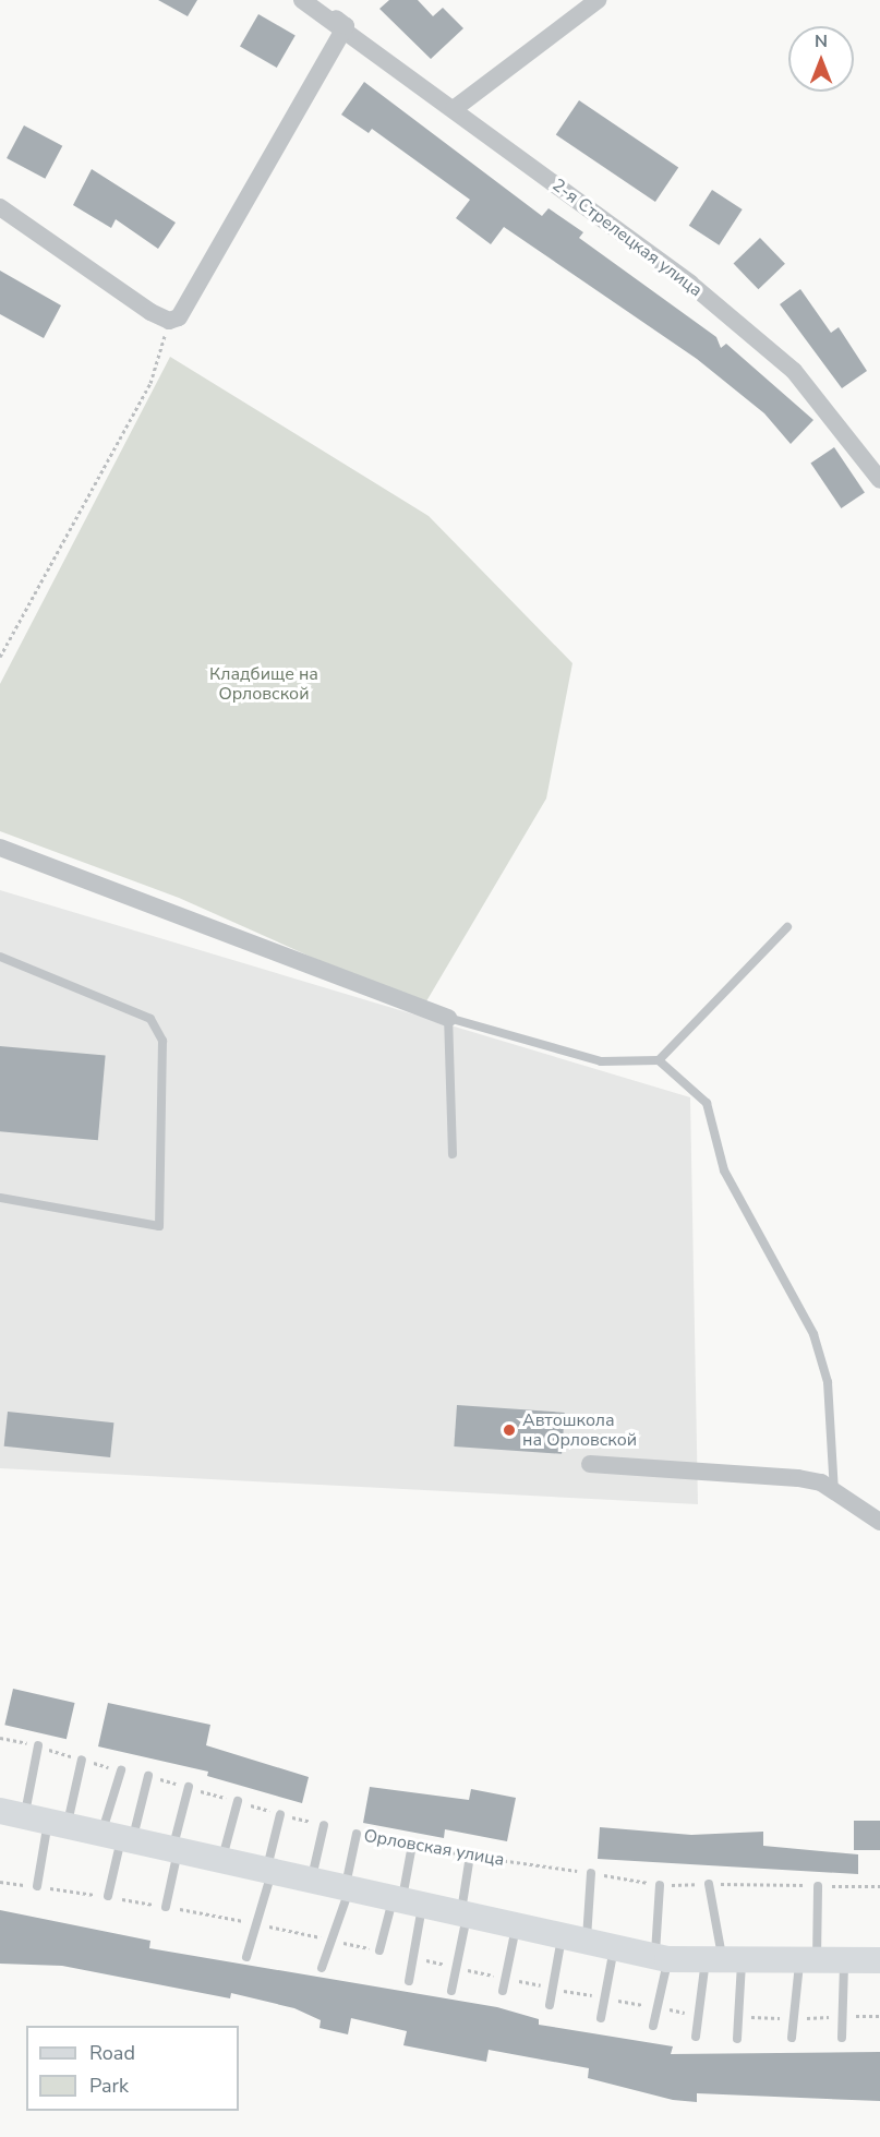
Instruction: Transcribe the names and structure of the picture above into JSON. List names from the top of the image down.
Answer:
{
  "streets": {
    "street": ["2-я Стрелецкая улица"],
    "path": ["Орловская улица"]
  },
  "parks": ["Кладбище на Орловской"],
  "places": ["Автошкола на Орловской"],
  "legend": ["Road", "Park"],
  "north": "top"
}
